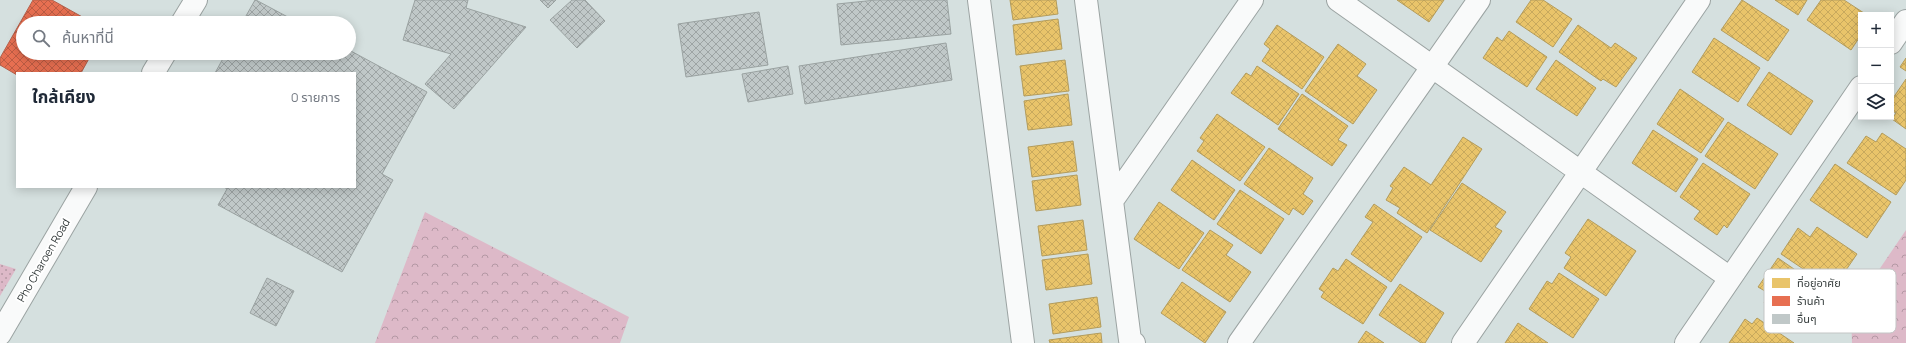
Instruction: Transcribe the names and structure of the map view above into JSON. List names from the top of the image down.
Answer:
{
  "streets": {
    "street": ["Pho Charoen Road"]
  },
  "legend": ["ที่อยู่อาศัย", "ร้านค้า", "อื่นๆ"],
  "page": {
    "map_buttons": ["+", "−"],
    "search": "ค้นหาที่นี่",
    "heading": ["ใกล้เคียง", "0 รายการ"]
  }
}
